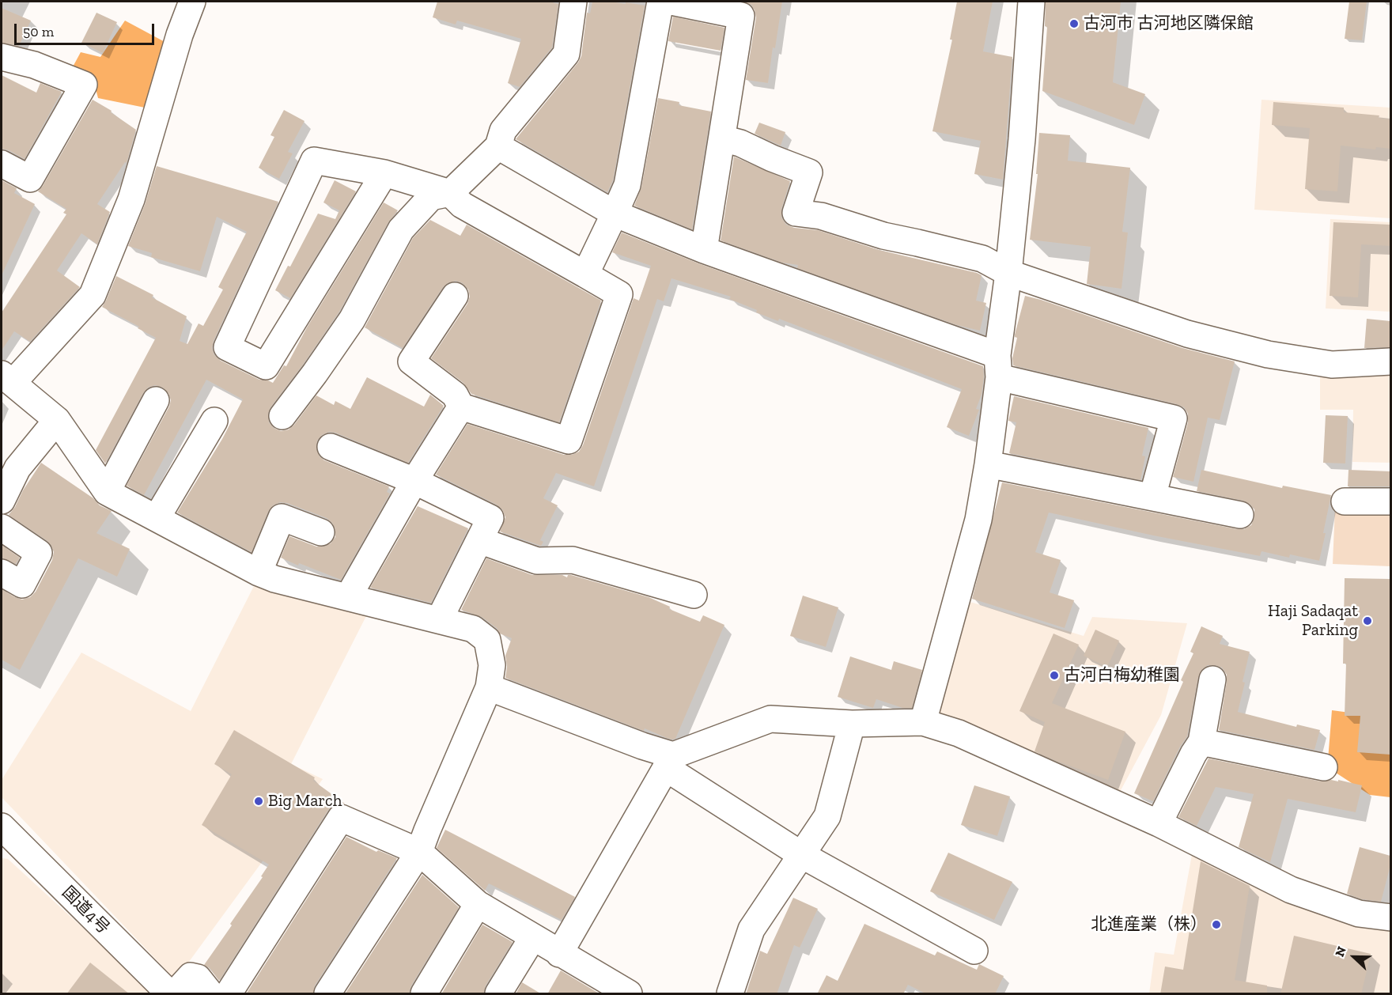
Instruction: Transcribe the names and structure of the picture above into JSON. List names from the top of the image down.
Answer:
{
  "streets": {
    "main road": ["国道4号"]
  },
  "places": [
    "古河市 古河地区隣保館",
    "Haji Sadaqat Parking",
    "古河白梅幼稚園",
    "Big March",
    "北進産業（株）"
  ],
  "scale_bar": "50 m",
  "north": "left"
}
